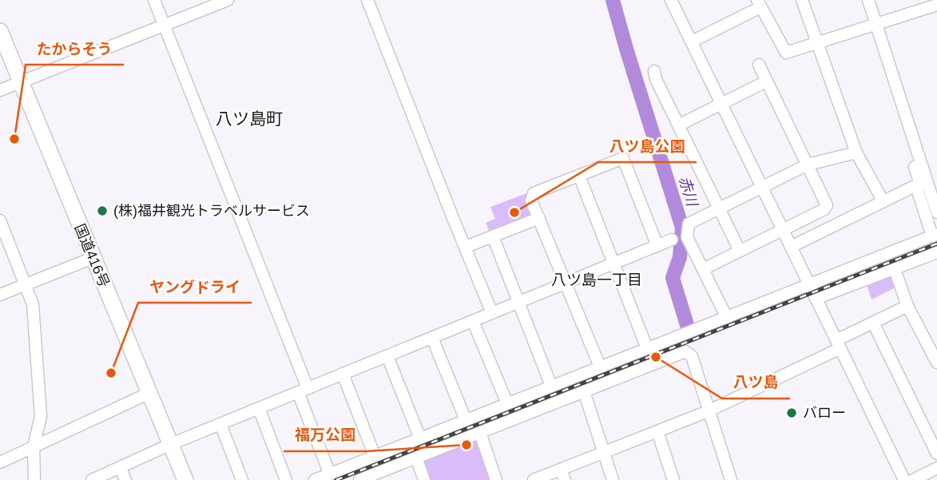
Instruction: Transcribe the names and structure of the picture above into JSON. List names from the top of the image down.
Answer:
{
  "streets": {
    "highway": ["国道416号"]
  },
  "districts": ["八ツ島町", "八ツ島一丁目"],
  "water": ["赤川"],
  "places": [
    "たからそう",
    "(株)福井観光トラベルサービス",
    "八ツ島公園",
    "八ツ島",
    "ヤングドライ",
    "バロー",
    "福万公園"
  ]
}
